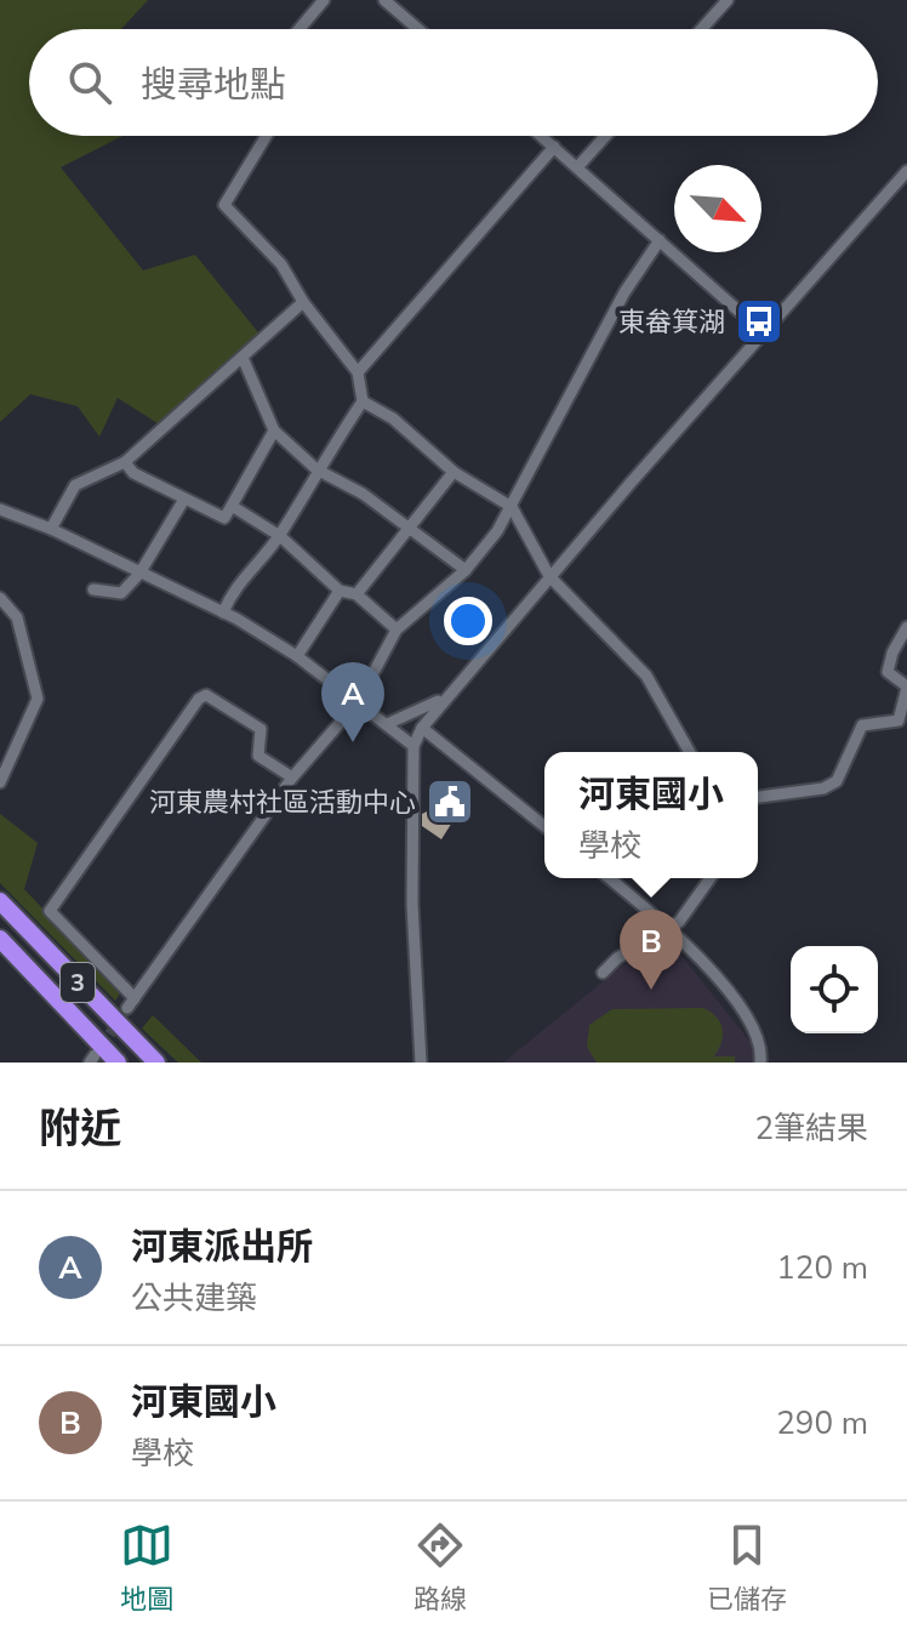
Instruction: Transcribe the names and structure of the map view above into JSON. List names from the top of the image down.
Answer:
{
  "streets": {
    "highway": ["3"]
  },
  "places": {
    "bus stop": ["東畚箕湖"],
    "public building": ["河東農村社區活動中心"]
  },
  "north": "bottom right",
  "page": {
    "search": "搜尋地點",
    "pins": ["A", "B"],
    "popup": ["河東國小", "學校"],
    "heading": ["附近", "2筆結果"],
    "list": [
      {
        "mark": "A",
        "name": "河東派出所",
        "note": "公共建築",
        "value": "120 m"
      },
      {
        "mark": "B",
        "name": "河東國小",
        "note": "學校",
        "value": "290 m"
      }
    ],
    "nav": ["地圖", "路線", "已儲存"]
  }
}
